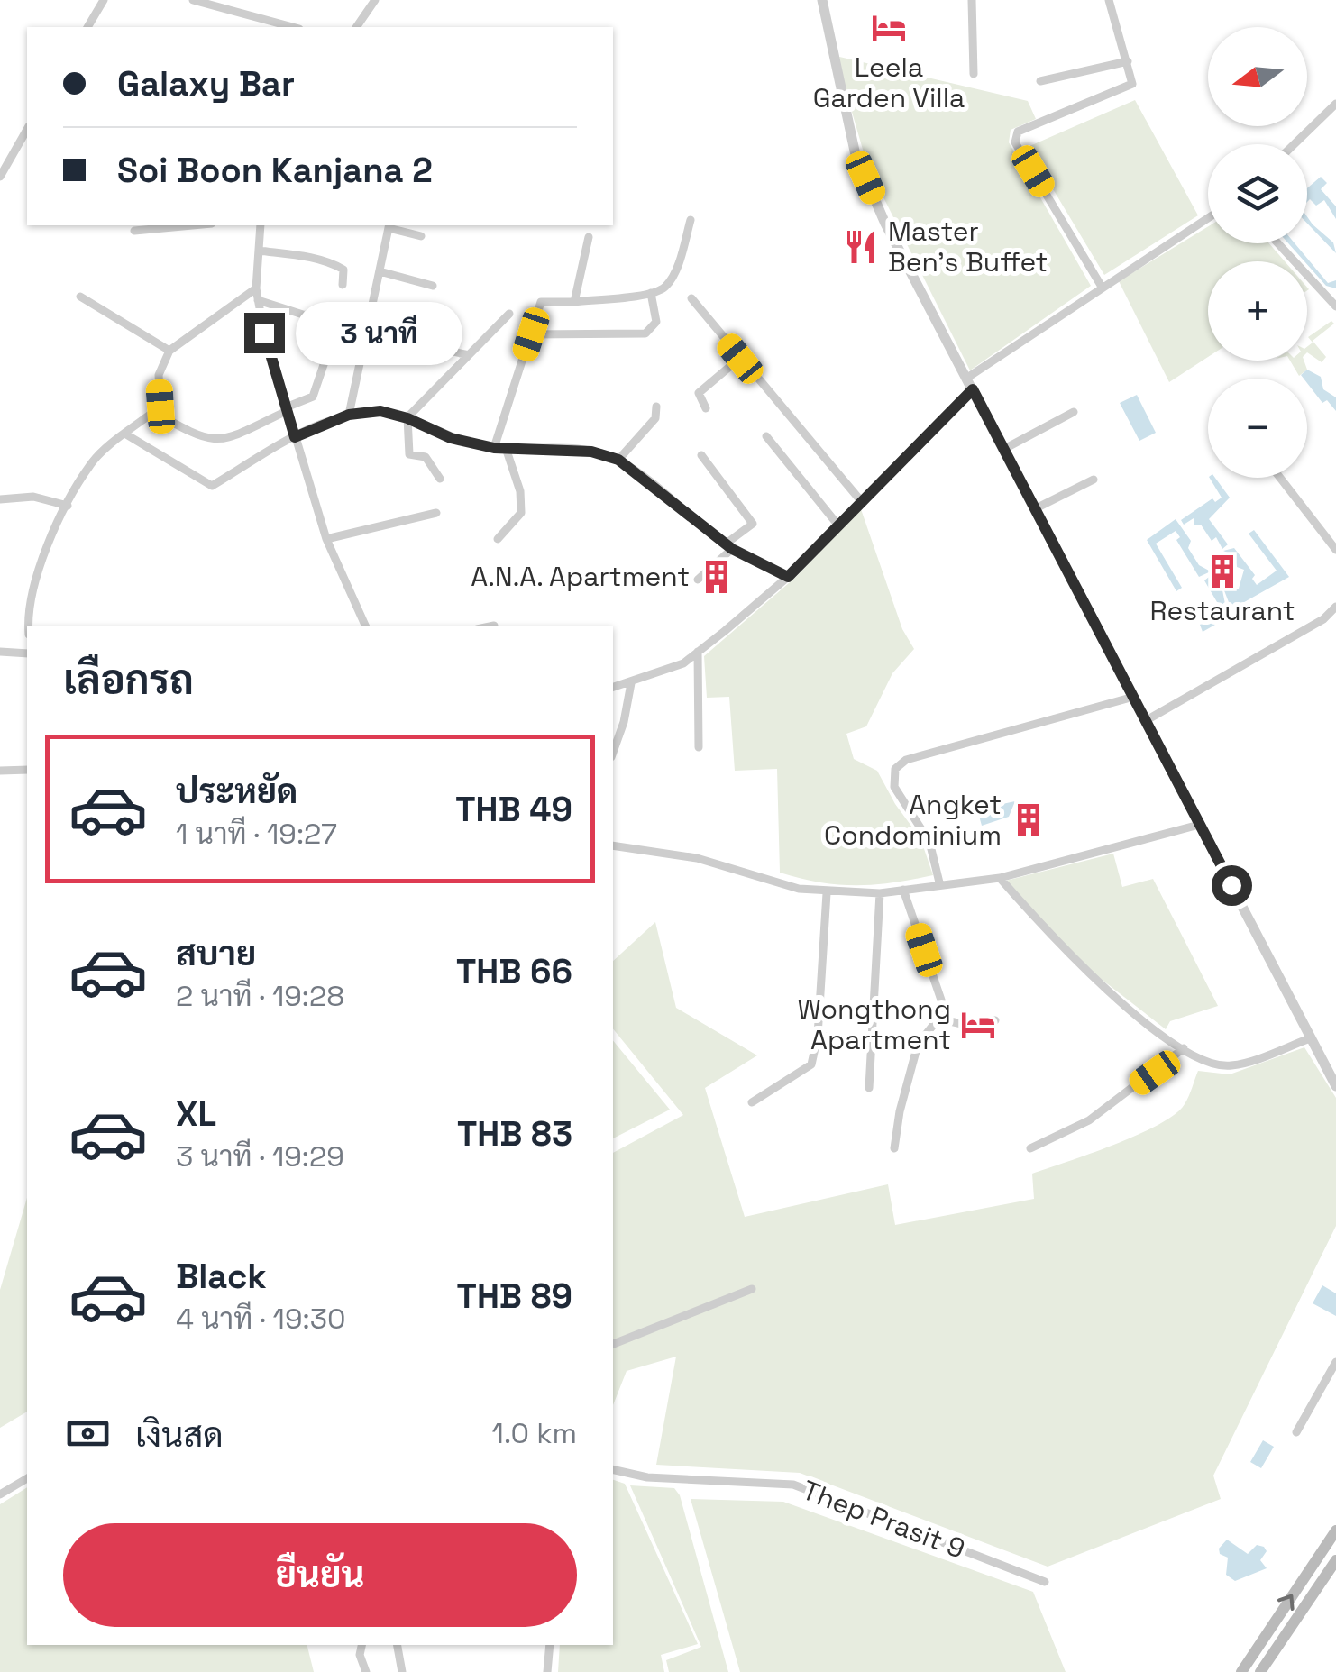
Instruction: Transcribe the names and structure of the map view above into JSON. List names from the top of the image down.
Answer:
{
  "streets": {
    "street": ["Thep Prasit 9"]
  },
  "places": {
    "hotel": ["Leela Garden Villa", "Wongthong Apartment"],
    "restaurant": ["Master Ben's Buffet"],
    "building": ["Restaurant", "A.N.A. Apartment", "Angket Condominium"]
  },
  "north": "left",
  "page": {
    "map_buttons": ["+", "−"],
    "banner": ["Galaxy Bar", "Soi Boon Kanjana 2"],
    "bubble": "3 นาที",
    "heading": "เลือกรถ",
    "list": [
      {
        "name": "ประหยัด",
        "note": "1 นาที · 19:27",
        "value": "THB 49"
      },
      {
        "name": "สบาย",
        "note": "2 นาที · 19:28",
        "value": "THB 66"
      },
      {
        "name": "XL",
        "note": "3 นาที · 19:29",
        "value": "THB 83"
      },
      {
        "name": "Black",
        "note": "4 นาที · 19:30",
        "value": "THB 89"
      }
    ],
    "pay": ["เงินสด", "1.0 km"],
    "buttons": "ยืนยัน"
  }
}
